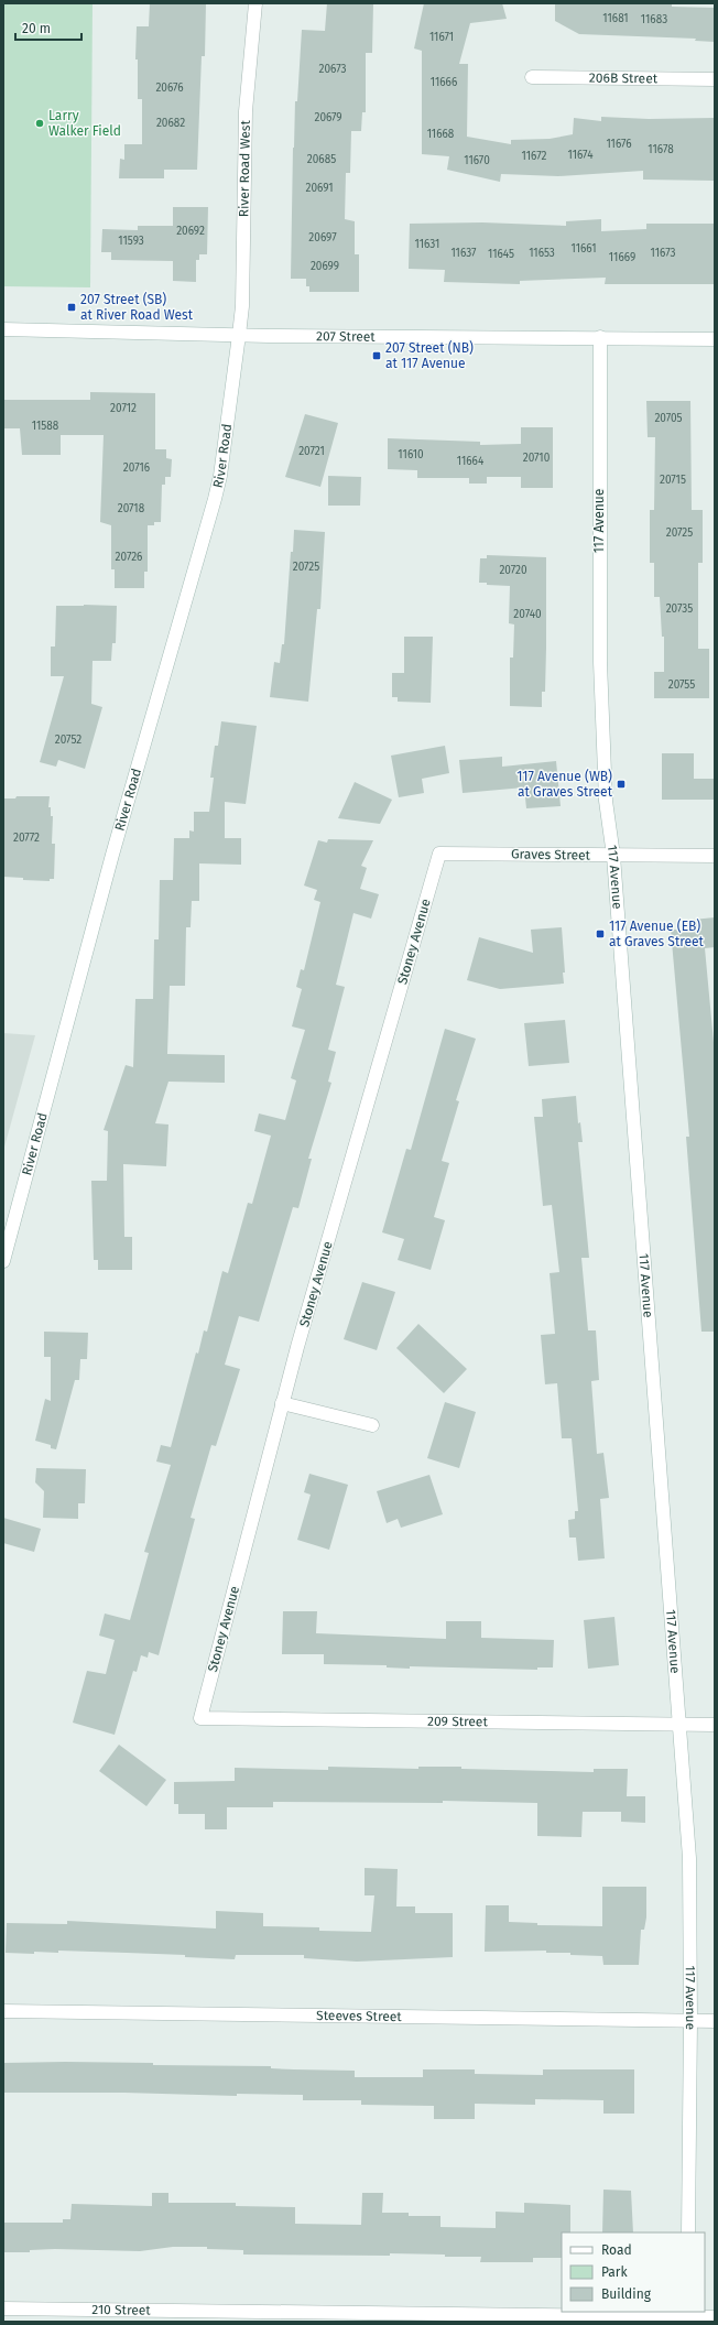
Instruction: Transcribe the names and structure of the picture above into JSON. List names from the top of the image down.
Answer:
{
  "streets": {
    "street": [
      "206B Street",
      "River Road West",
      "207 Street",
      "River Road",
      "117 Avenue",
      "Graves Street",
      "Stoney Avenue",
      "209 Street",
      "Steeves Street",
      "210 Street"
    ]
  },
  "crossings": [
    ["River Road West", "207 Street"],
    ["River Road West", "River Road"],
    ["207 Street", "River Road"],
    ["207 Street", "117 Avenue"],
    ["117 Avenue", "Graves Street"],
    ["117 Avenue", "209 Street"],
    ["117 Avenue", "Steeves Street"],
    ["Graves Street", "Stoney Avenue"],
    ["Stoney Avenue", "209 Street"]
  ],
  "places": {
    "other": ["Larry Walker Field"],
    "transit": [
      "207 Street (SB) at River Road West",
      "207 Street (NB) at 117 Avenue",
      "117 Avenue (WB) at Graves Street",
      "117 Avenue (EB) at Graves Street"
    ]
  },
  "house_numbers": [
    "11681",
    "11683",
    "11671",
    "20673",
    "11666",
    "20676",
    "20679",
    "20682",
    "11668",
    "11676",
    "11678",
    "11674",
    "11672",
    "20685",
    "11670",
    "20691",
    "20692",
    "20697",
    "11593",
    "11631",
    "11661",
    "11637",
    "11653",
    "11673",
    "11645",
    "11669",
    "20699",
    "20712",
    "20705",
    "11588",
    "20721",
    "11610",
    "20710",
    "11664",
    "20716",
    "20715",
    "20718",
    "20725",
    "20726",
    "20725",
    "20720",
    "20735",
    "20740",
    "20755",
    "20752",
    "20772"
  ],
  "legend": ["Road", "Park", "Building"],
  "scale_bar": "20 m"
}
